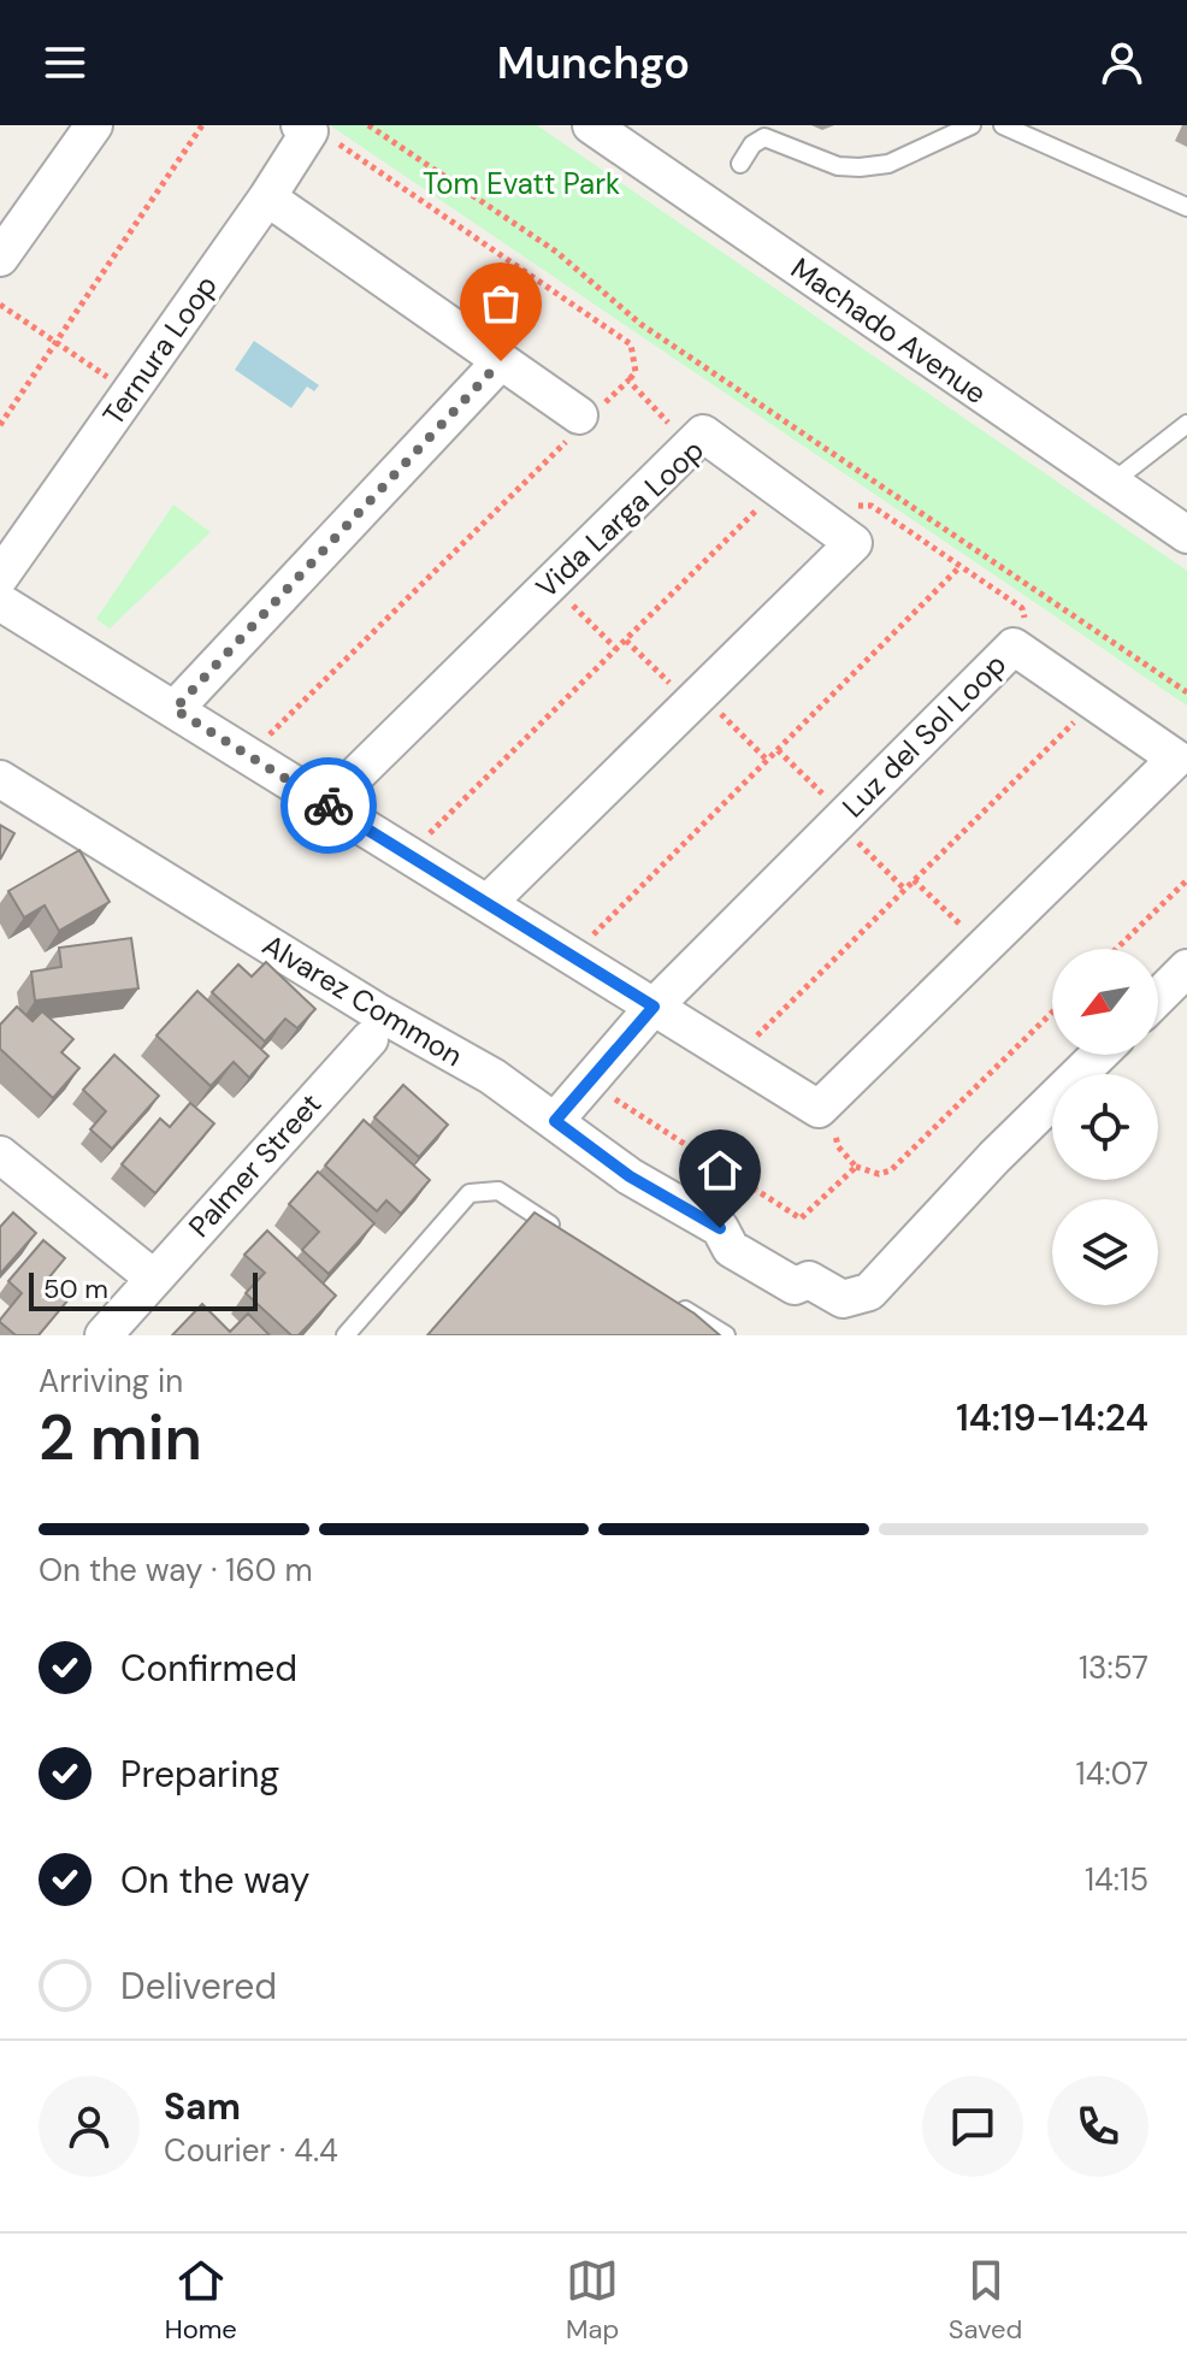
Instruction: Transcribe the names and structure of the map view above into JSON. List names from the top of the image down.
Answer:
{
  "streets": {
    "street": [
      "Machado Avenue",
      "Ternura Loop",
      "Vida Larga Loop",
      "Luz del Sol Loop",
      "Alvarez Common",
      "Palmer Street"
    ]
  },
  "crossings": [
    ["Luz del Sol Loop", "Alvarez Common"]
  ],
  "parks": ["Tom Evatt Park"],
  "scale_bar": "50 m",
  "north": "bottom left",
  "page": {
    "header": "Munchgo",
    "scale": "50 m",
    "heading": ["2 min", "Arriving in", "14:19–14:24"],
    "panel": ["Sam", "Courier · 4.4"],
    "bar": "On the way · 160 m",
    "list": [
      ["Confirmed", "13:57"],
      ["Preparing", "14:07"],
      ["On the way", "14:15"],
      "Delivered"
    ],
    "tabs": ["Home", "Map", "Saved"]
  }
}
